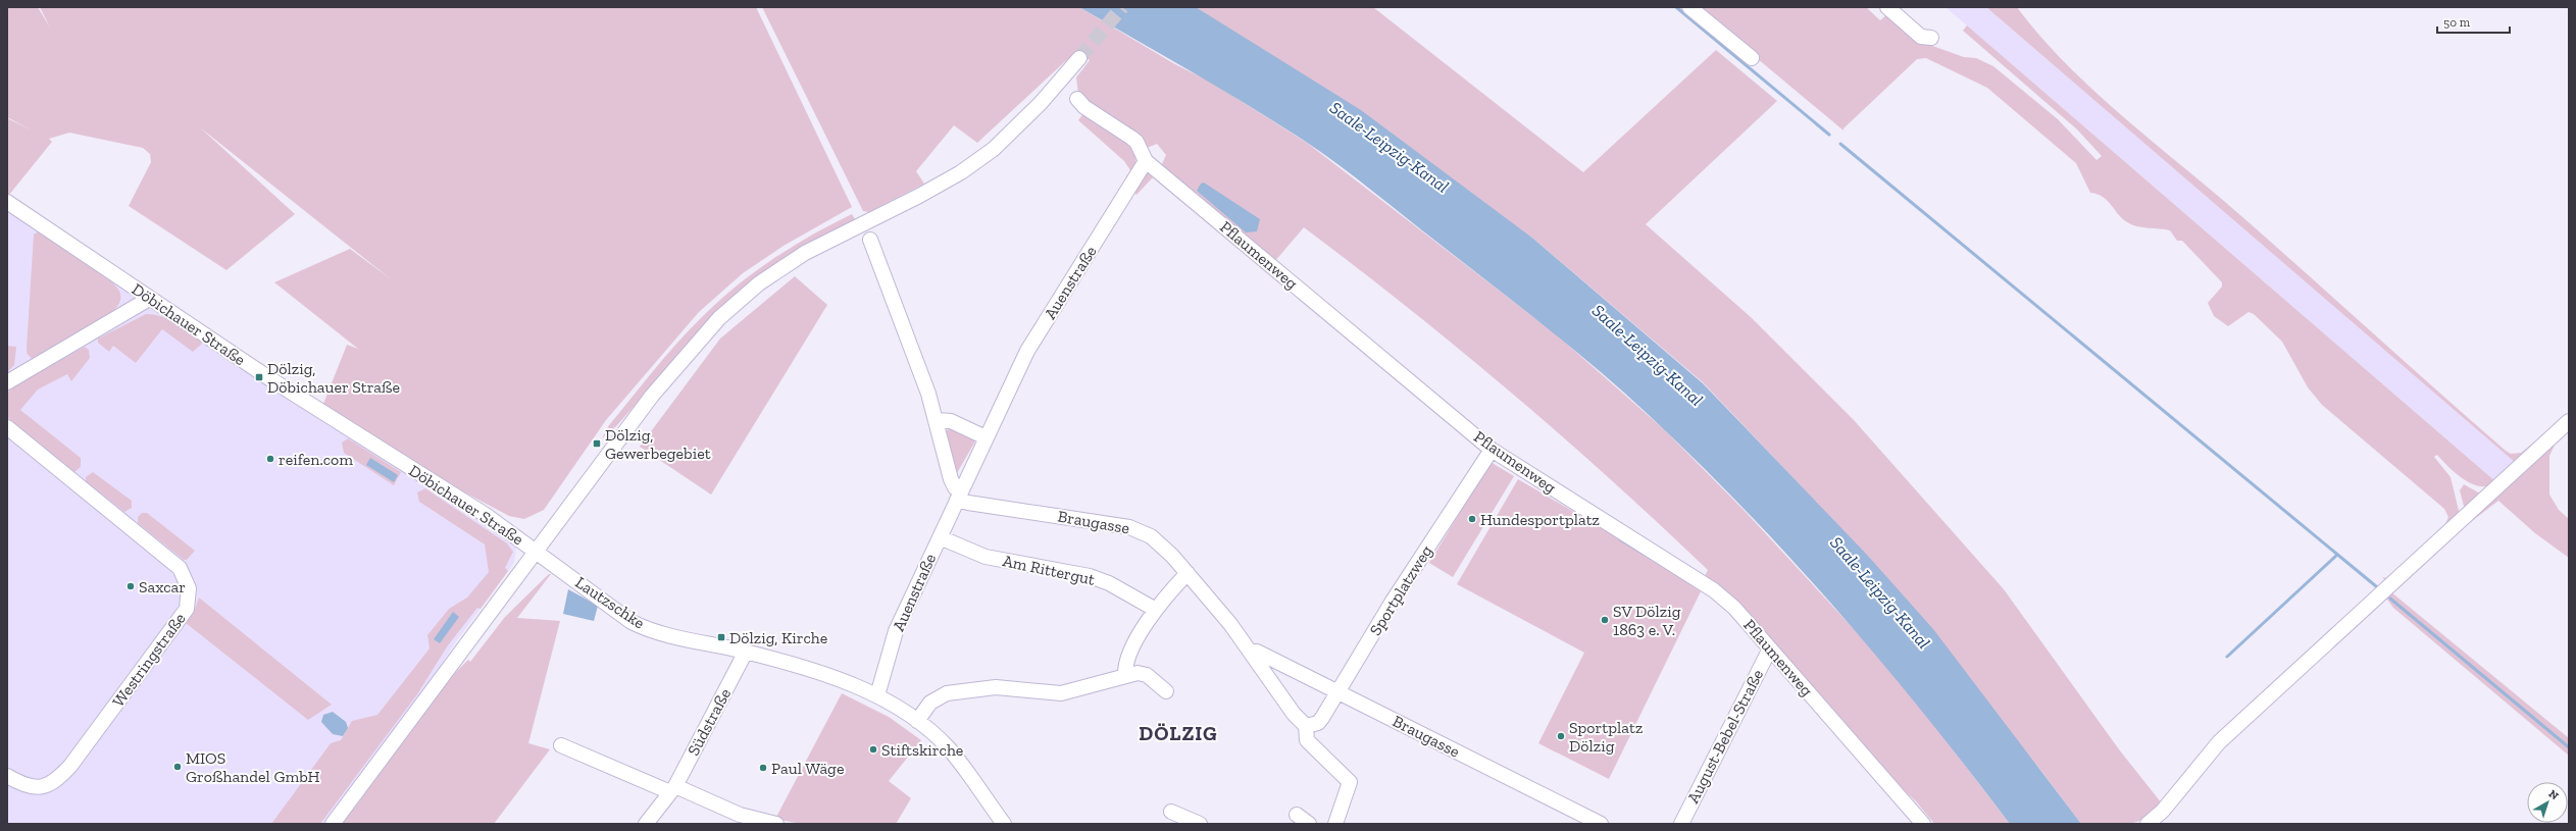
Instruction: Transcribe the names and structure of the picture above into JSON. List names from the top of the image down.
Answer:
{
  "streets": {
    "street": [
      "Pflaumenweg",
      "Auenstraße",
      "Döbichauer Straße",
      "Braugasse",
      "Am Rittergut",
      "Sportplatzweg",
      "Lautzschke",
      "Westringstraße",
      "Südstraße",
      "August-Bebel-Straße"
    ]
  },
  "crossings": [
    ["Pflaumenweg", "Auenstraße"],
    ["Pflaumenweg", "Sportplatzweg"],
    ["Pflaumenweg", "August-Bebel-Straße"],
    ["Auenstraße", "Braugasse"],
    ["Auenstraße", "Am Rittergut"],
    ["Auenstraße", "Lautzschke"],
    ["Döbichauer Straße", "Lautzschke"],
    ["Braugasse", "Sportplatzweg"],
    ["Lautzschke", "Südstraße"]
  ],
  "districts": ["DÖLZIG"],
  "water": ["Saale-Leipzig-Kanal"],
  "places": {
    "transit": ["Dölzig, Döbichauer Straße", "Dölzig, Gewerbegebiet", "Dölzig, Kirche"],
    "other": [
      "reifen.com",
      "Hundesportplatz",
      "Saxcar",
      "SV Dölzig 1863 e. V.",
      "Sportplatz Dölzig",
      "Stiftskirche",
      "MIOS Großhandel GmbH",
      "Paul Wäge"
    ]
  },
  "scale_bar": "50 m",
  "north": "top right"
}
